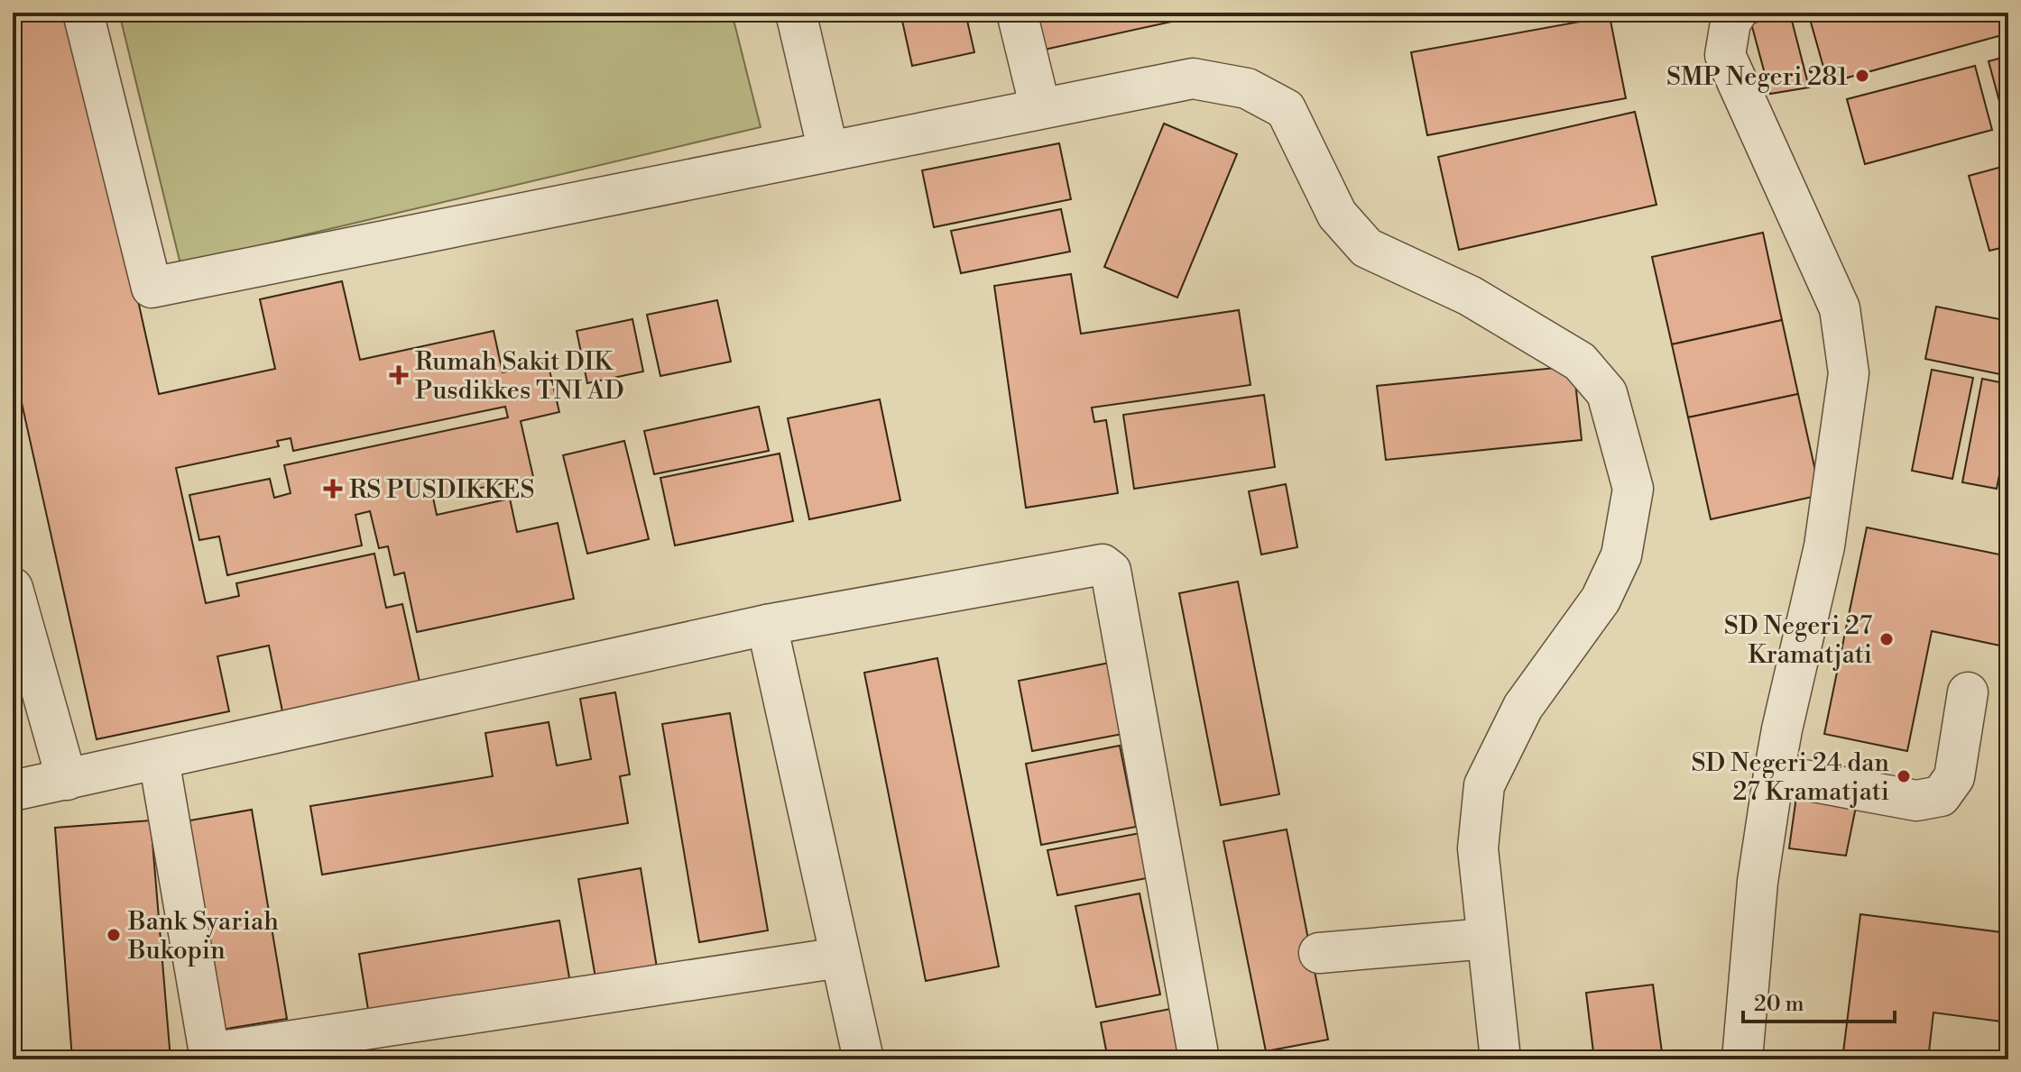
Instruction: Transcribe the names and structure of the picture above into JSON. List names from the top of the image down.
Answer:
{
  "places": {
    "other": [
      "SMP Negeri 281",
      "SD Negeri 27 Kramatjati",
      "SD Negeri 24 dan 27 Kramatjati",
      "Bank Syariah Bukopin"
    ],
    "health": ["Rumah Sakit DIK Pusdikkes TNI AD", "RS PUSDIKKES"]
  },
  "scale_bar": "20 m"
}
